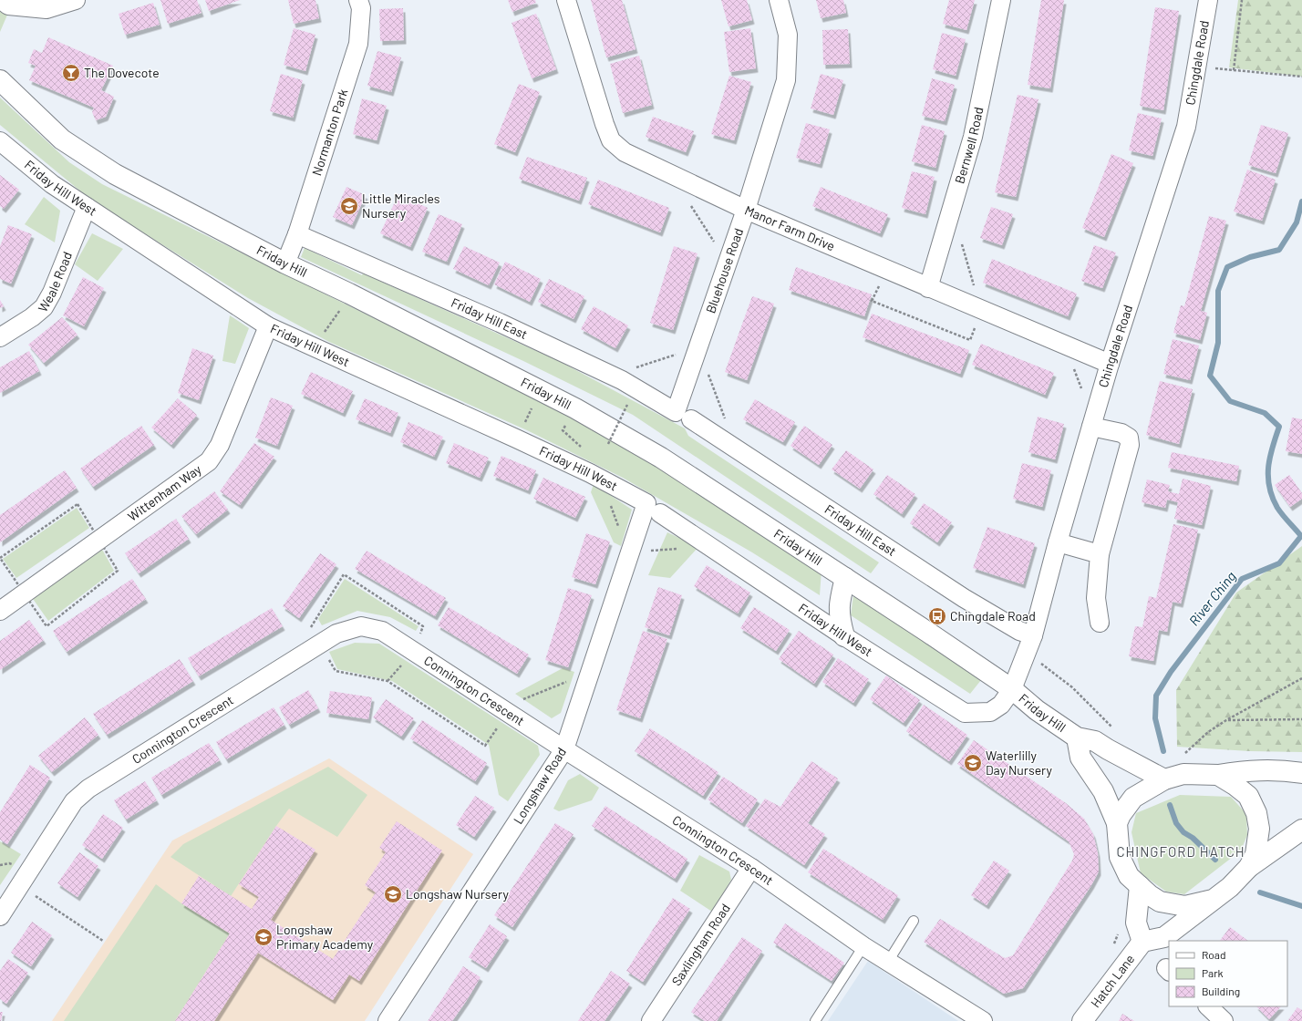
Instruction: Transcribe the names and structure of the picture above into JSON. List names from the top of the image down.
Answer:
{
  "streets": {
    "main road": ["Friday Hill", "Hatch Lane"],
    "street": [
      "Chingdale Road",
      "Normanton Park",
      "Bernwell Road",
      "Friday Hill West",
      "Manor Farm Drive",
      "Bluehouse Road",
      "Weale Road",
      "Friday Hill East",
      "Wittenham Way",
      "Connington Crescent",
      "Longshaw Road",
      "Saxlingham Road"
    ]
  },
  "crossings": [
    ["Chingdale Road", "Friday Hill West"],
    ["Chingdale Road", "Manor Farm Drive"],
    ["Chingdale Road", "Friday Hill"],
    ["Chingdale Road", "Friday Hill East"],
    ["Normanton Park", "Friday Hill"],
    ["Normanton Park", "Friday Hill East"],
    ["Bernwell Road", "Manor Farm Drive"],
    ["Friday Hill West", "Friday Hill"],
    ["Friday Hill West", "Weale Road"],
    ["Friday Hill West", "Wittenham Way"],
    ["Friday Hill West", "Longshaw Road"],
    ["Manor Farm Drive", "Bluehouse Road"],
    ["Friday Hill", "Hatch Lane"],
    ["Bluehouse Road", "Friday Hill East"],
    ["Connington Crescent", "Longshaw Road"],
    ["Connington Crescent", "Saxlingham Road"]
  ],
  "districts": ["CHINGFORD HATCH"],
  "water": ["River Ching"],
  "places": {
    "bar": ["The Dovecote"],
    "school or university": [
      "Little Miracles Nursery",
      "Waterlilly Day Nursery",
      "Longshaw Nursery",
      "Longshaw Primary Academy"
    ],
    "bus stop": ["Chingdale Road"]
  },
  "legend": ["Road", "Park", "Building"]
}
